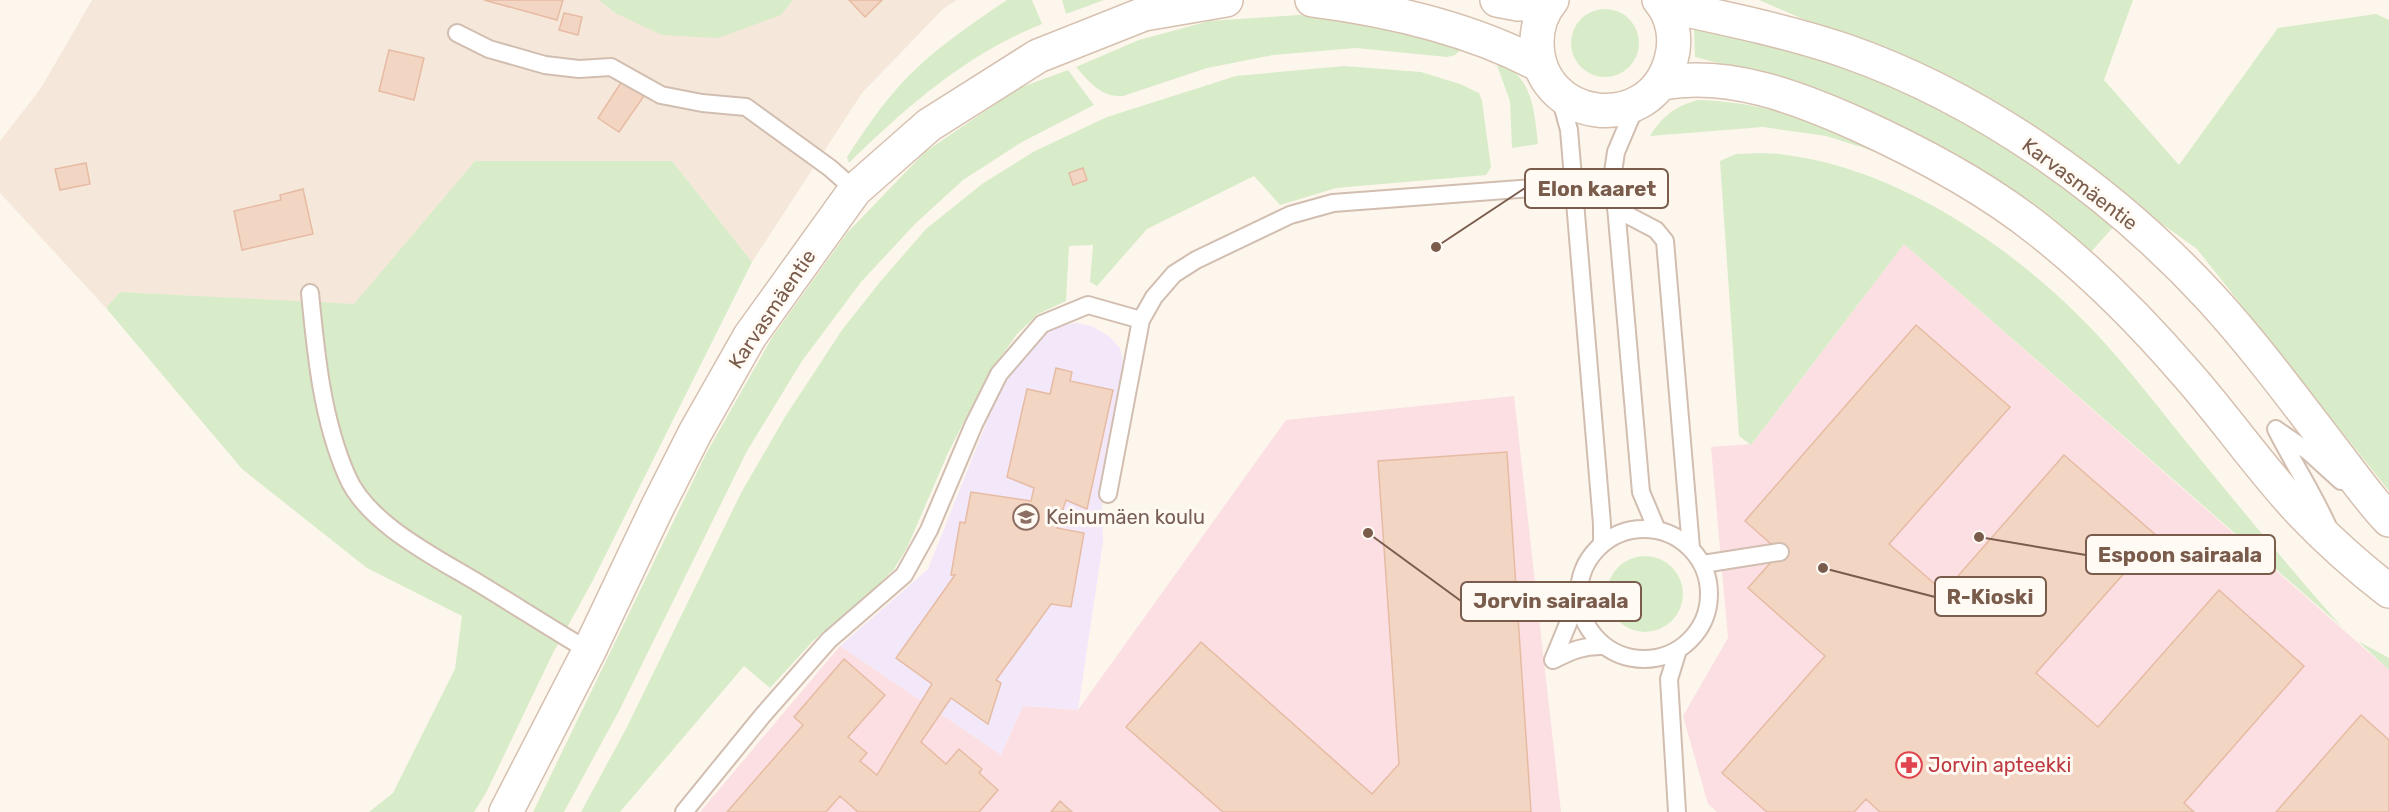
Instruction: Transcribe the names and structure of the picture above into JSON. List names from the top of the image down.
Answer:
{
  "streets": {
    "main road": ["Karvasmäentie"]
  },
  "places": {
    "other": [
      "Elon kaaret",
      "Jorvin sairaala",
      "Espoon sairaala",
      "R-Kioski"
    ],
    "school or university": ["Keinumäen koulu"],
    "pharmacy": ["Jorvin apteekki"]
  }
}
